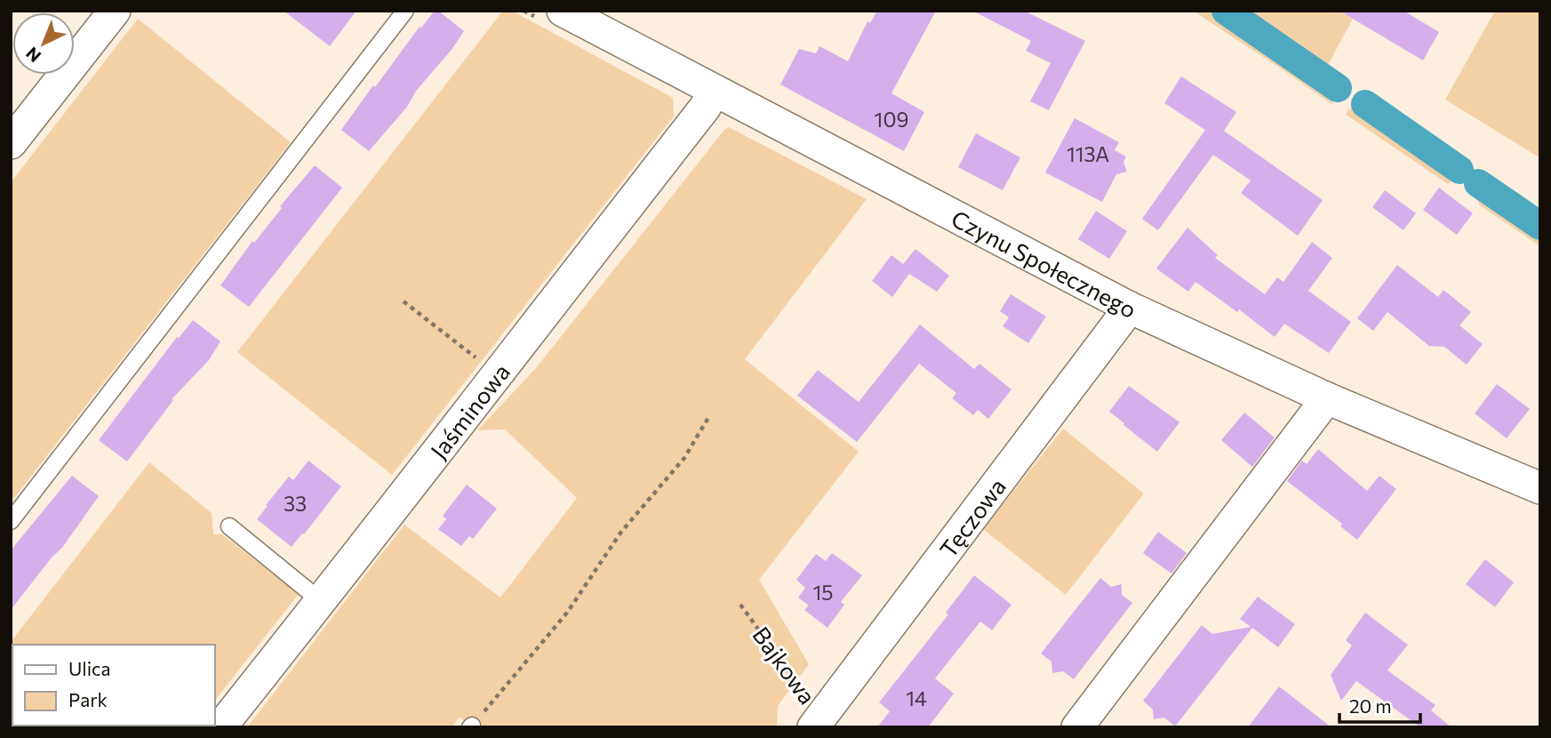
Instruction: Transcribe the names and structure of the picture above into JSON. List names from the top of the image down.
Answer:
{
  "streets": {
    "street": ["Czynu Społecznego", "Jaśminowa", "Tęczowa"],
    "path": ["Bajkowa"]
  },
  "crossings": [
    ["Czynu Społecznego", "Jaśminowa"],
    ["Czynu Społecznego", "Tęczowa"],
    ["Tęczowa", "Bajkowa"]
  ],
  "house_numbers": [
    "109",
    "113A",
    "33",
    "15",
    "14"
  ],
  "legend": ["Ulica", "Park"],
  "scale_bar": "20 m",
  "north": "bottom left"
}
